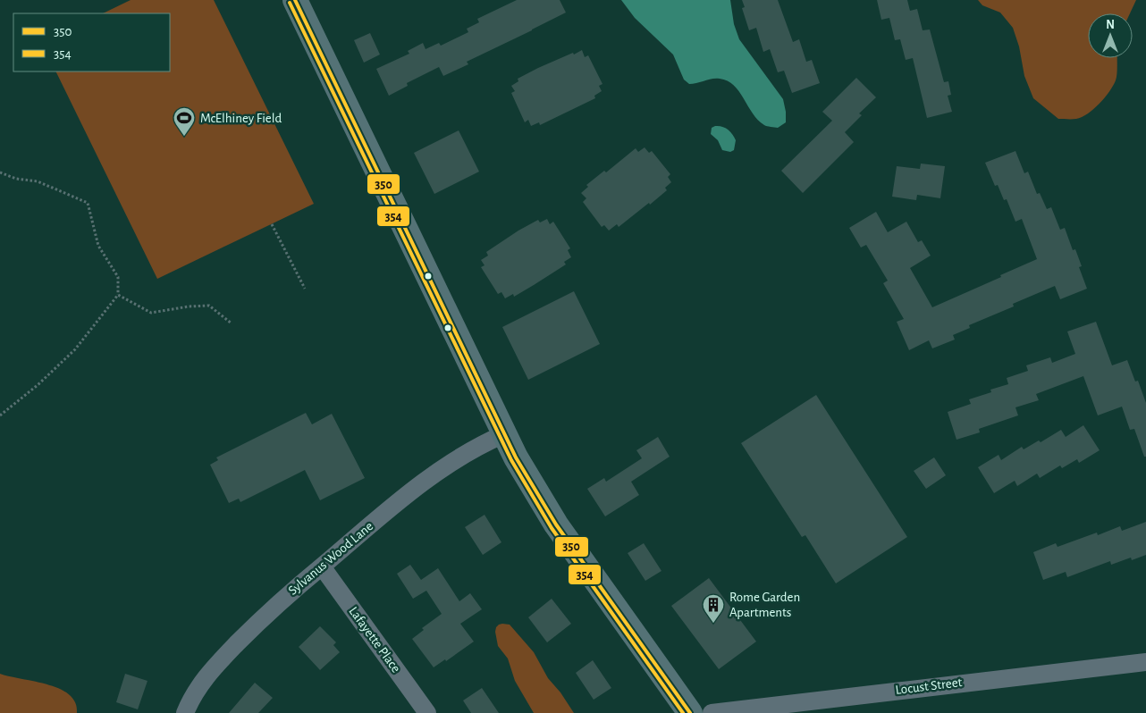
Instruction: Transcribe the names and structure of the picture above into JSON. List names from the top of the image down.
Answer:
{
  "streets": {
    "street": ["Sylvanus Wood Lane", "Lafayette Place", "Locust Street"]
  },
  "crossings": [
    ["Sylvanus Wood Lane", "Lafayette Place"]
  ],
  "places": {
    "sports": ["McElhiney Field"],
    "building": ["Rome Garden Apartments"]
  },
  "lines": ["transit line 350", "transit line 354"],
  "legend": ["350", "354"],
  "north": "top"
}
